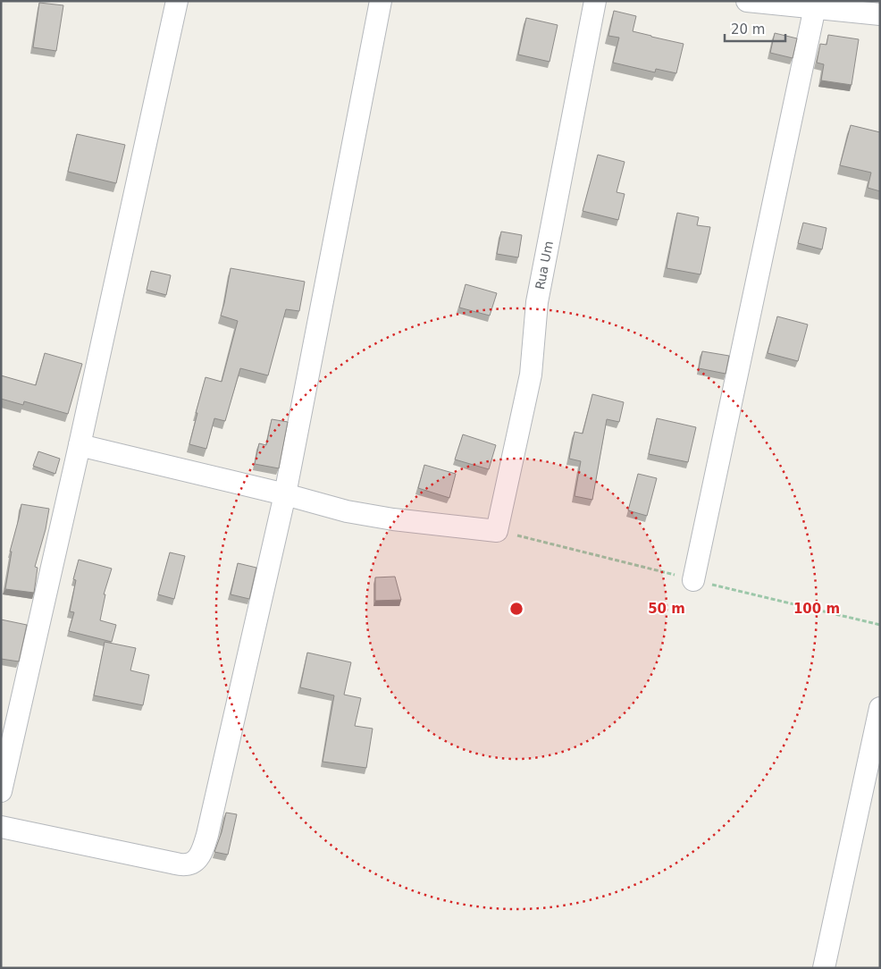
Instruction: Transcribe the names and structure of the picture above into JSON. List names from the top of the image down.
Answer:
{
  "streets": {
    "street": ["Rua Um"]
  },
  "scale_bar": "20 m",
  "rings": ["50 m", "100 m"]
}
